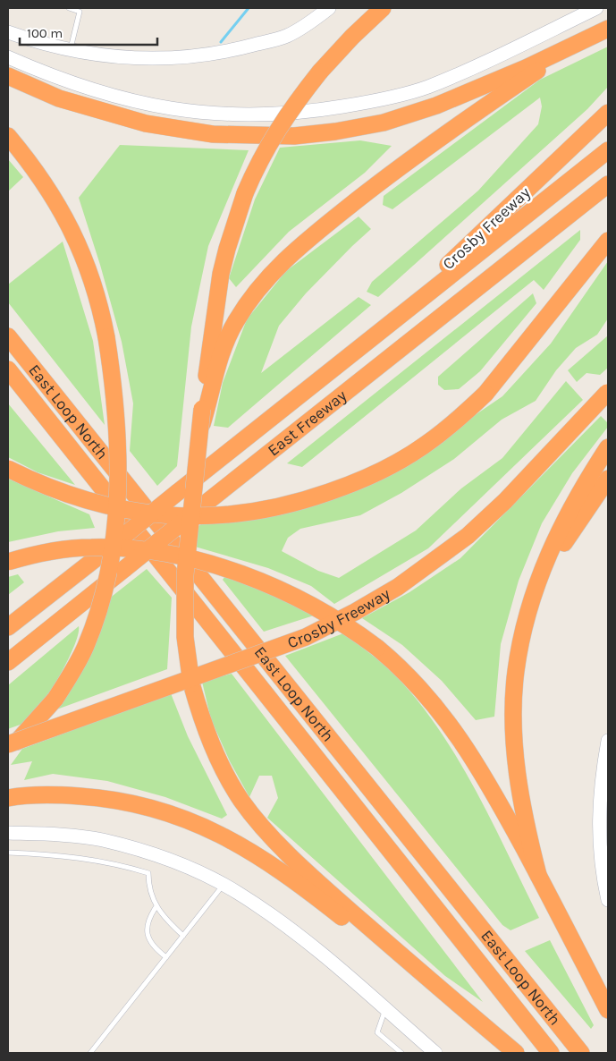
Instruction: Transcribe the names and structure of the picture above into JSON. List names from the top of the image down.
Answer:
{
  "streets": {
    "highway": ["Crosby Freeway", "East Loop North", "East Freeway"]
  },
  "crossings": [
    ["Crosby Freeway", "East Freeway"]
  ],
  "scale_bar": "100 m"
}
